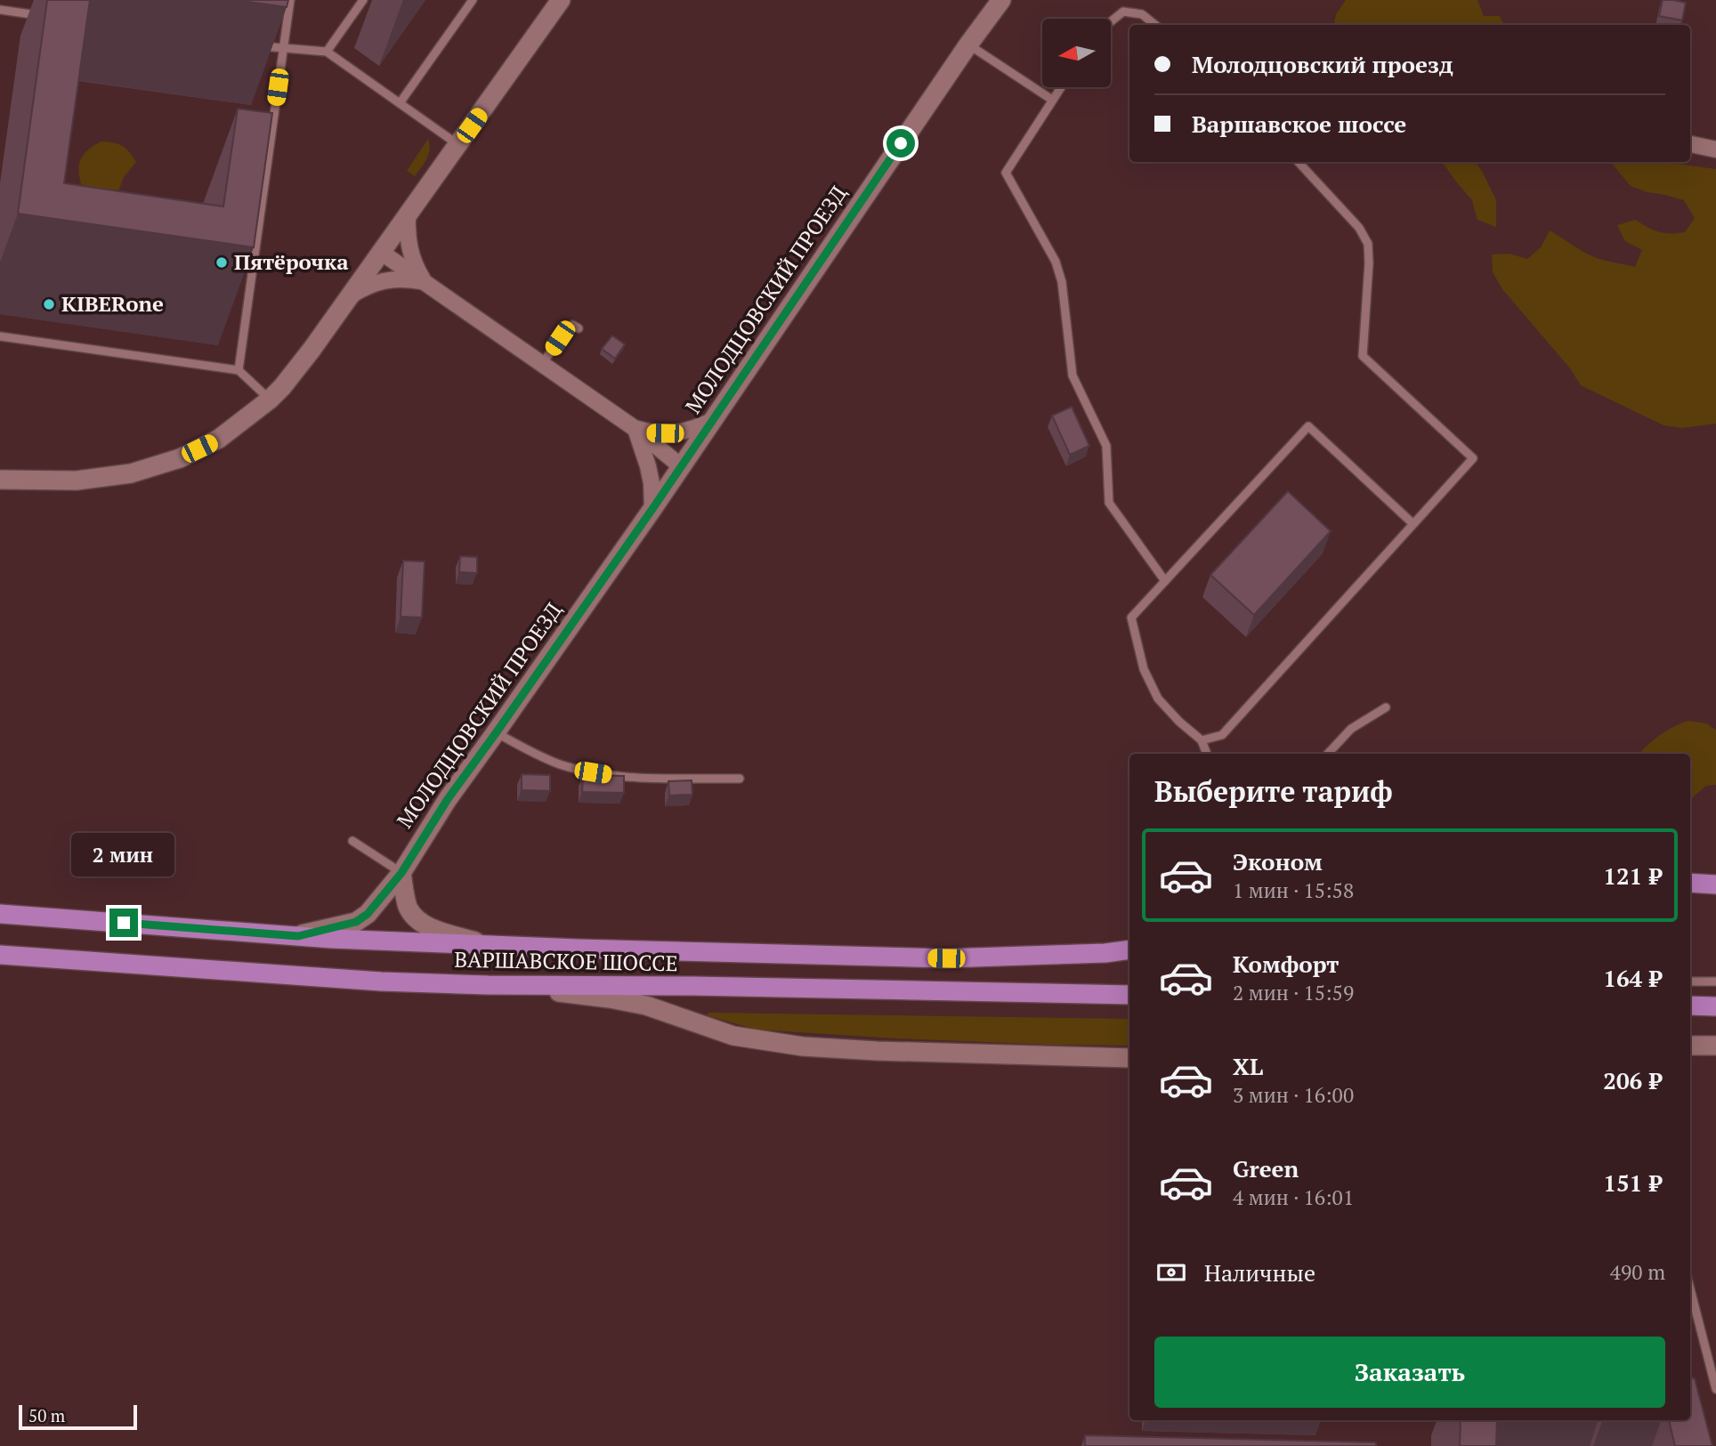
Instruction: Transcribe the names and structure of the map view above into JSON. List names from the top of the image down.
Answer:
{
  "streets": {
    "main road": ["ВАРШАВСКОЕ ШОССЕ"],
    "street": ["МОЛОДЦОВСКИЙ ПРОЕЗД"]
  },
  "crossings": [
    ["МОЛОДЦОВСКИЙ ПРОЕЗД", "ВАРШАВСКОЕ ШОССЕ"]
  ],
  "places": ["Пятёрочка", "KIBERone"],
  "scale_bar": "50 m",
  "north": "left",
  "page": {
    "banner": ["Молодцовский проезд", "Варшавское шоссе"],
    "heading": "Выберите тариф",
    "list": [
      {
        "name": "Эконом",
        "note": "1 мин · 15:58",
        "value": "121 ₽"
      },
      {
        "name": "Комфорт",
        "note": "2 мин · 15:59",
        "value": "164 ₽"
      },
      {
        "name": "XL",
        "note": "3 мин · 16:00",
        "value": "206 ₽"
      },
      {
        "name": "Green",
        "note": "4 мин · 16:01",
        "value": "151 ₽"
      }
    ],
    "bubble": "2 мин",
    "pay": ["Наличные", "490 m"],
    "buttons": "Заказать",
    "scale": "50 m"
  }
}
